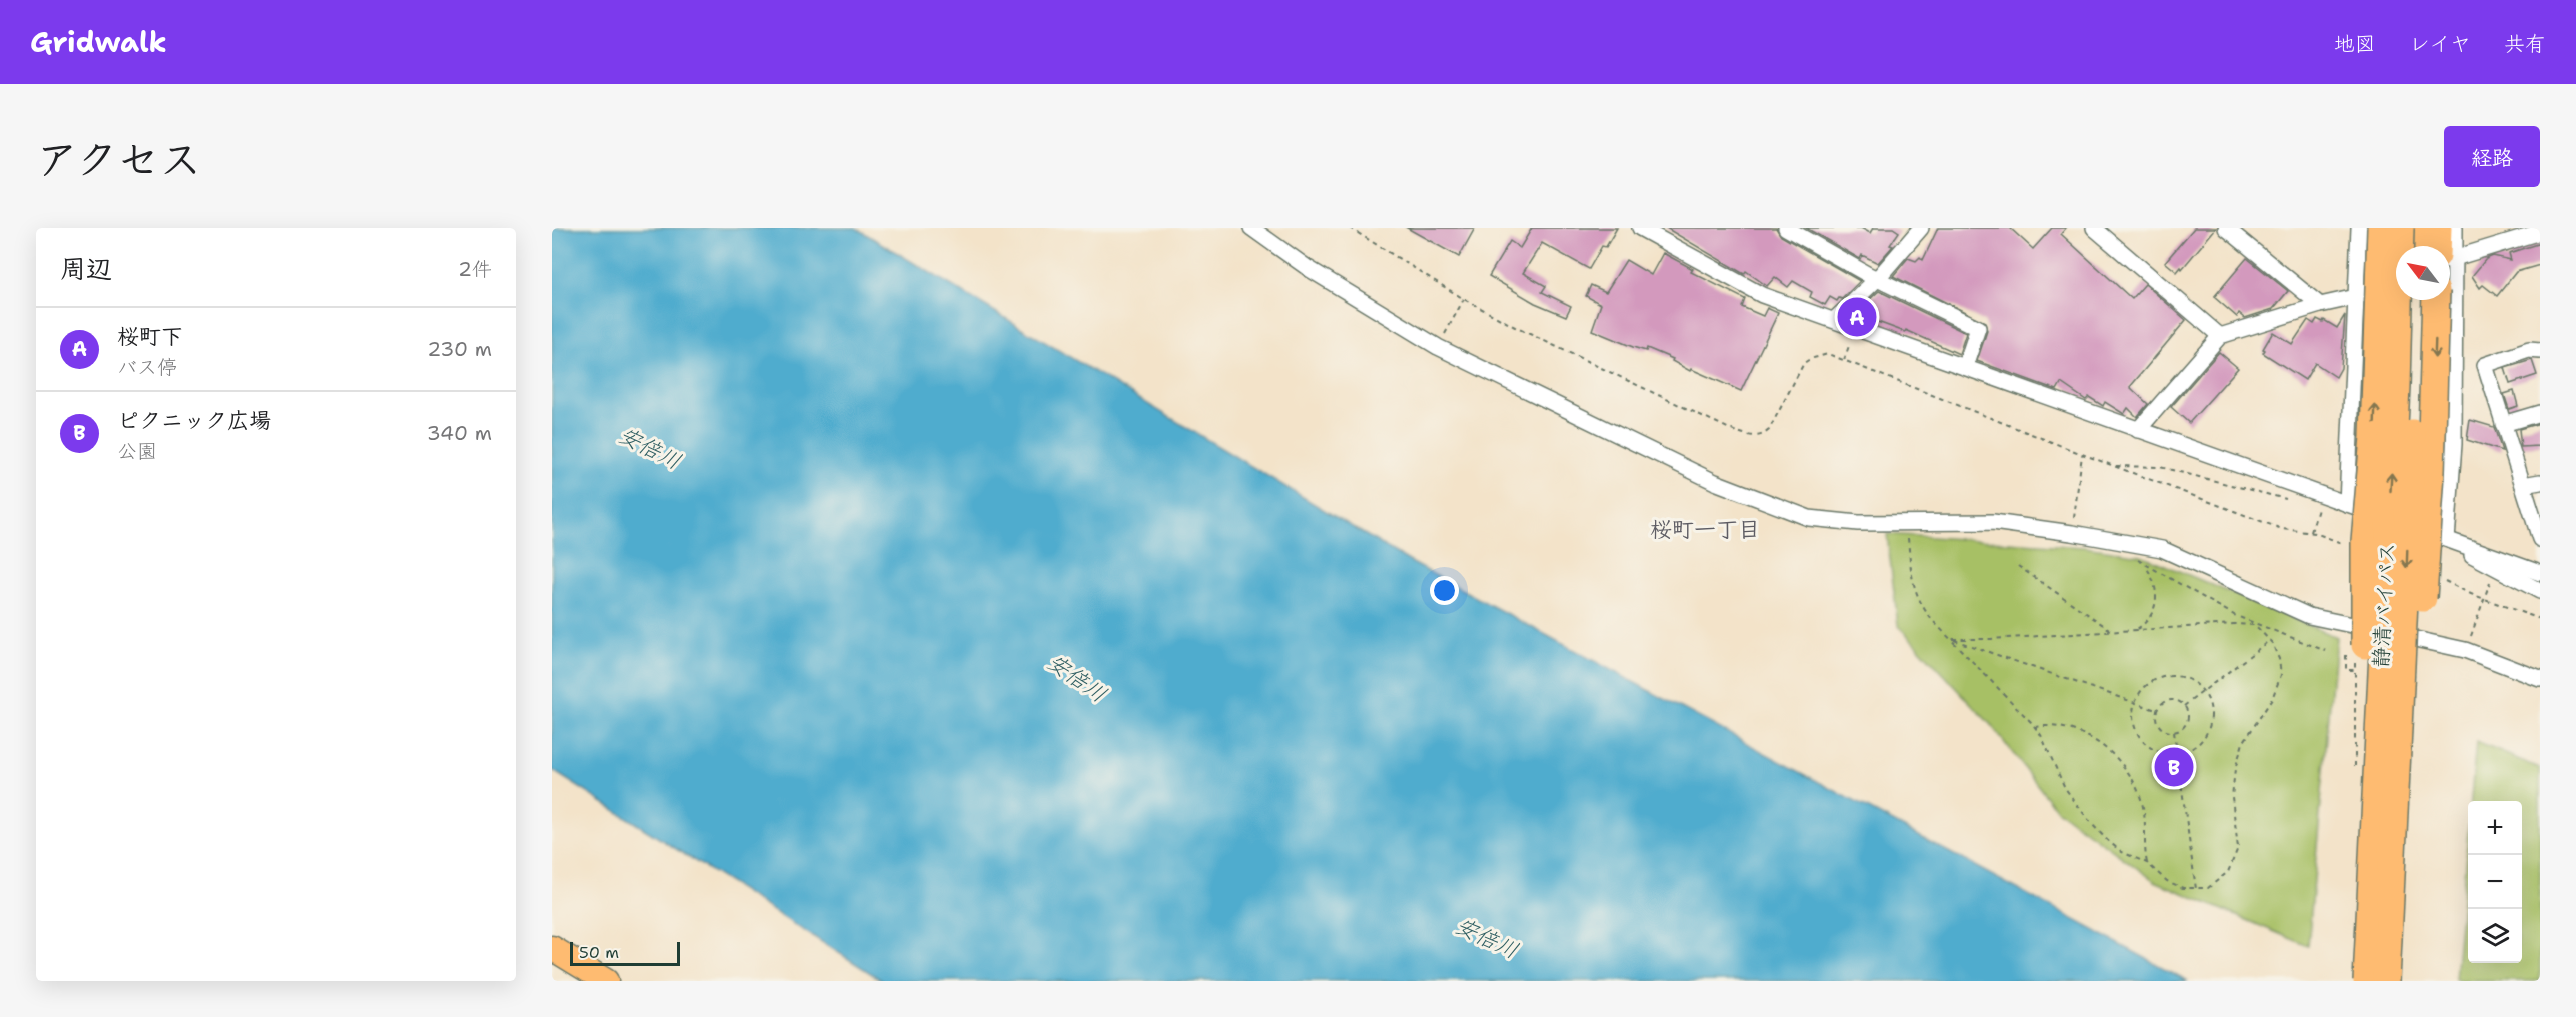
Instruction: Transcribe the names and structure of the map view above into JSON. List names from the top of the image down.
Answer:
{
  "streets": {
    "highway": ["静清バイパス"]
  },
  "districts": ["桜町一丁目"],
  "water": ["安倍川"],
  "scale_bar": "50 m",
  "north": "top left",
  "page": {
    "header": "Gridwalk",
    "nav": ["地図", "レイヤ", "共有"],
    "title": "アクセス",
    "buttons": "経路",
    "heading": ["周辺", "2件"],
    "pins": ["A", "B"],
    "list": [
      {
        "mark": "A",
        "name": "桜町下",
        "note": "バス停",
        "value": "230 m"
      },
      {
        "mark": "B",
        "name": "ピクニック広場",
        "note": "公園",
        "value": "340 m"
      }
    ],
    "map_buttons": ["+", "−"],
    "scale": "50 m"
  }
}
